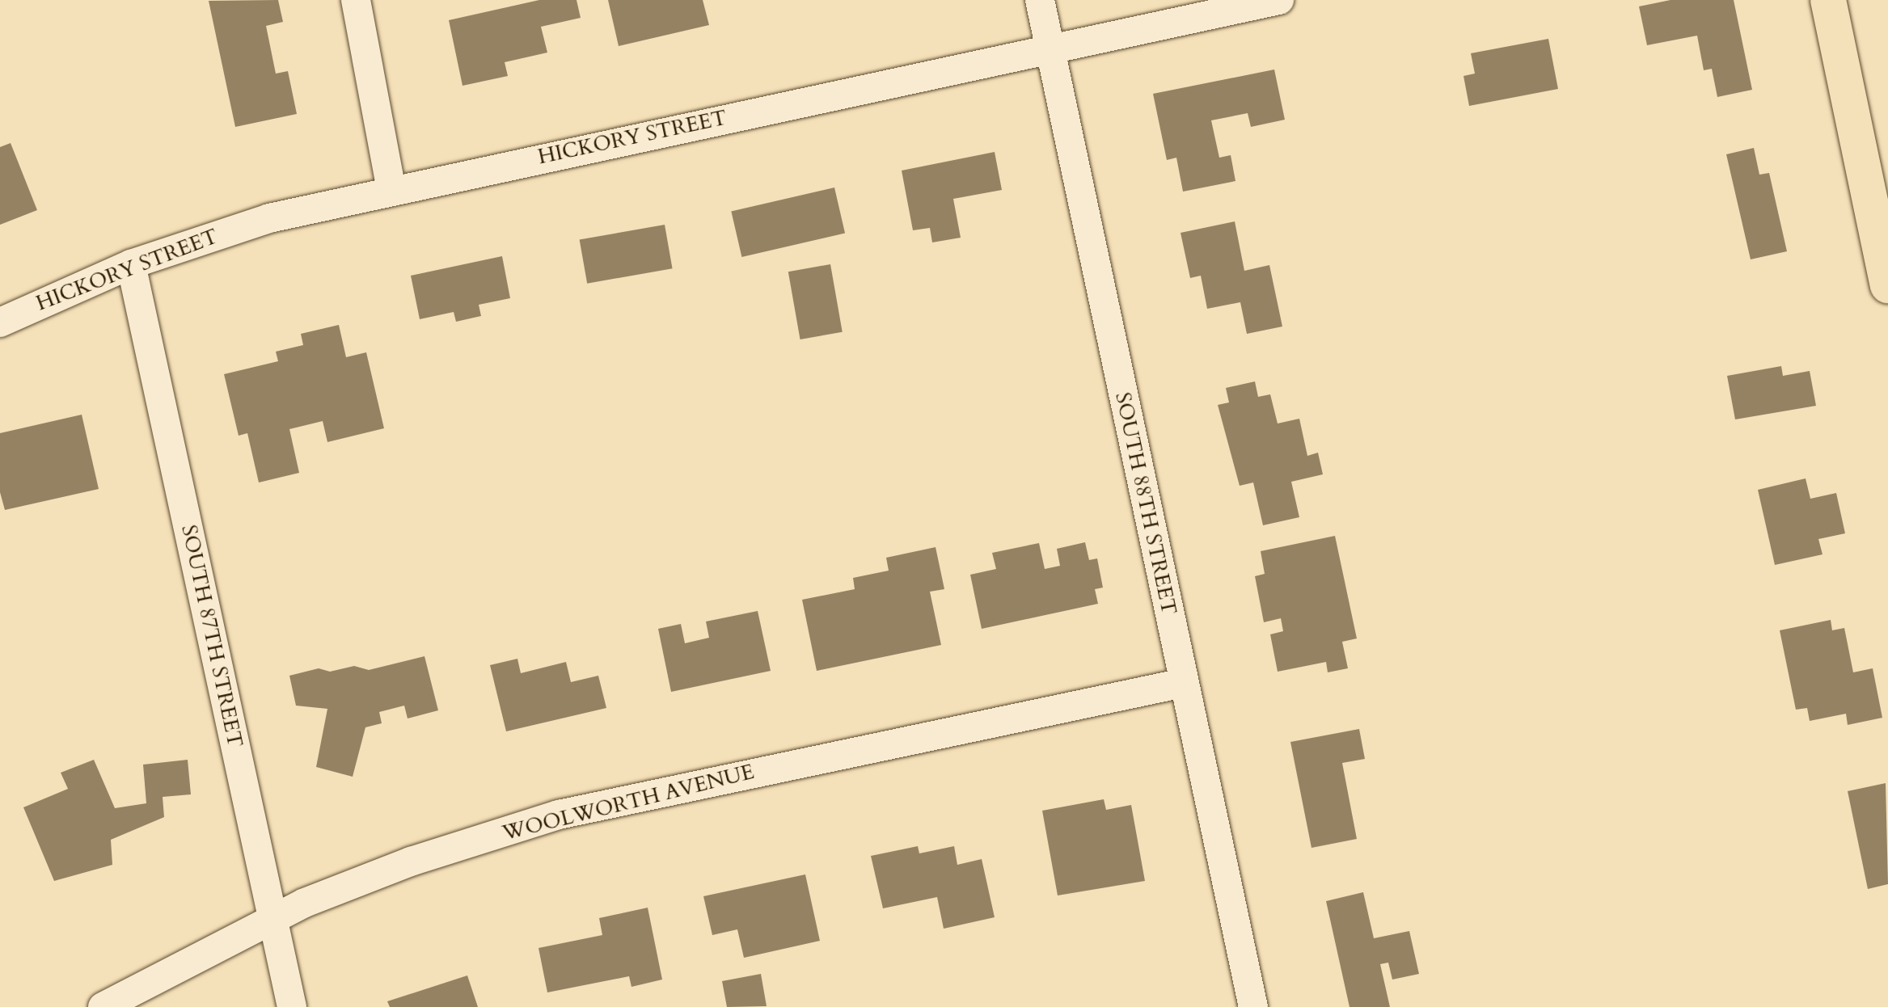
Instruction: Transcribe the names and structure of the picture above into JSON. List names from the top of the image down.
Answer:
{
  "streets": {
    "street": [
      "HICKORY STREET",
      "SOUTH 88TH STREET",
      "SOUTH 87TH STREET",
      "WOOLWORTH AVENUE"
    ]
  },
  "crossings": [
    ["HICKORY STREET", "SOUTH 88TH STREET"],
    ["HICKORY STREET", "SOUTH 87TH STREET"],
    ["SOUTH 88TH STREET", "WOOLWORTH AVENUE"],
    ["SOUTH 87TH STREET", "WOOLWORTH AVENUE"]
  ]
}
